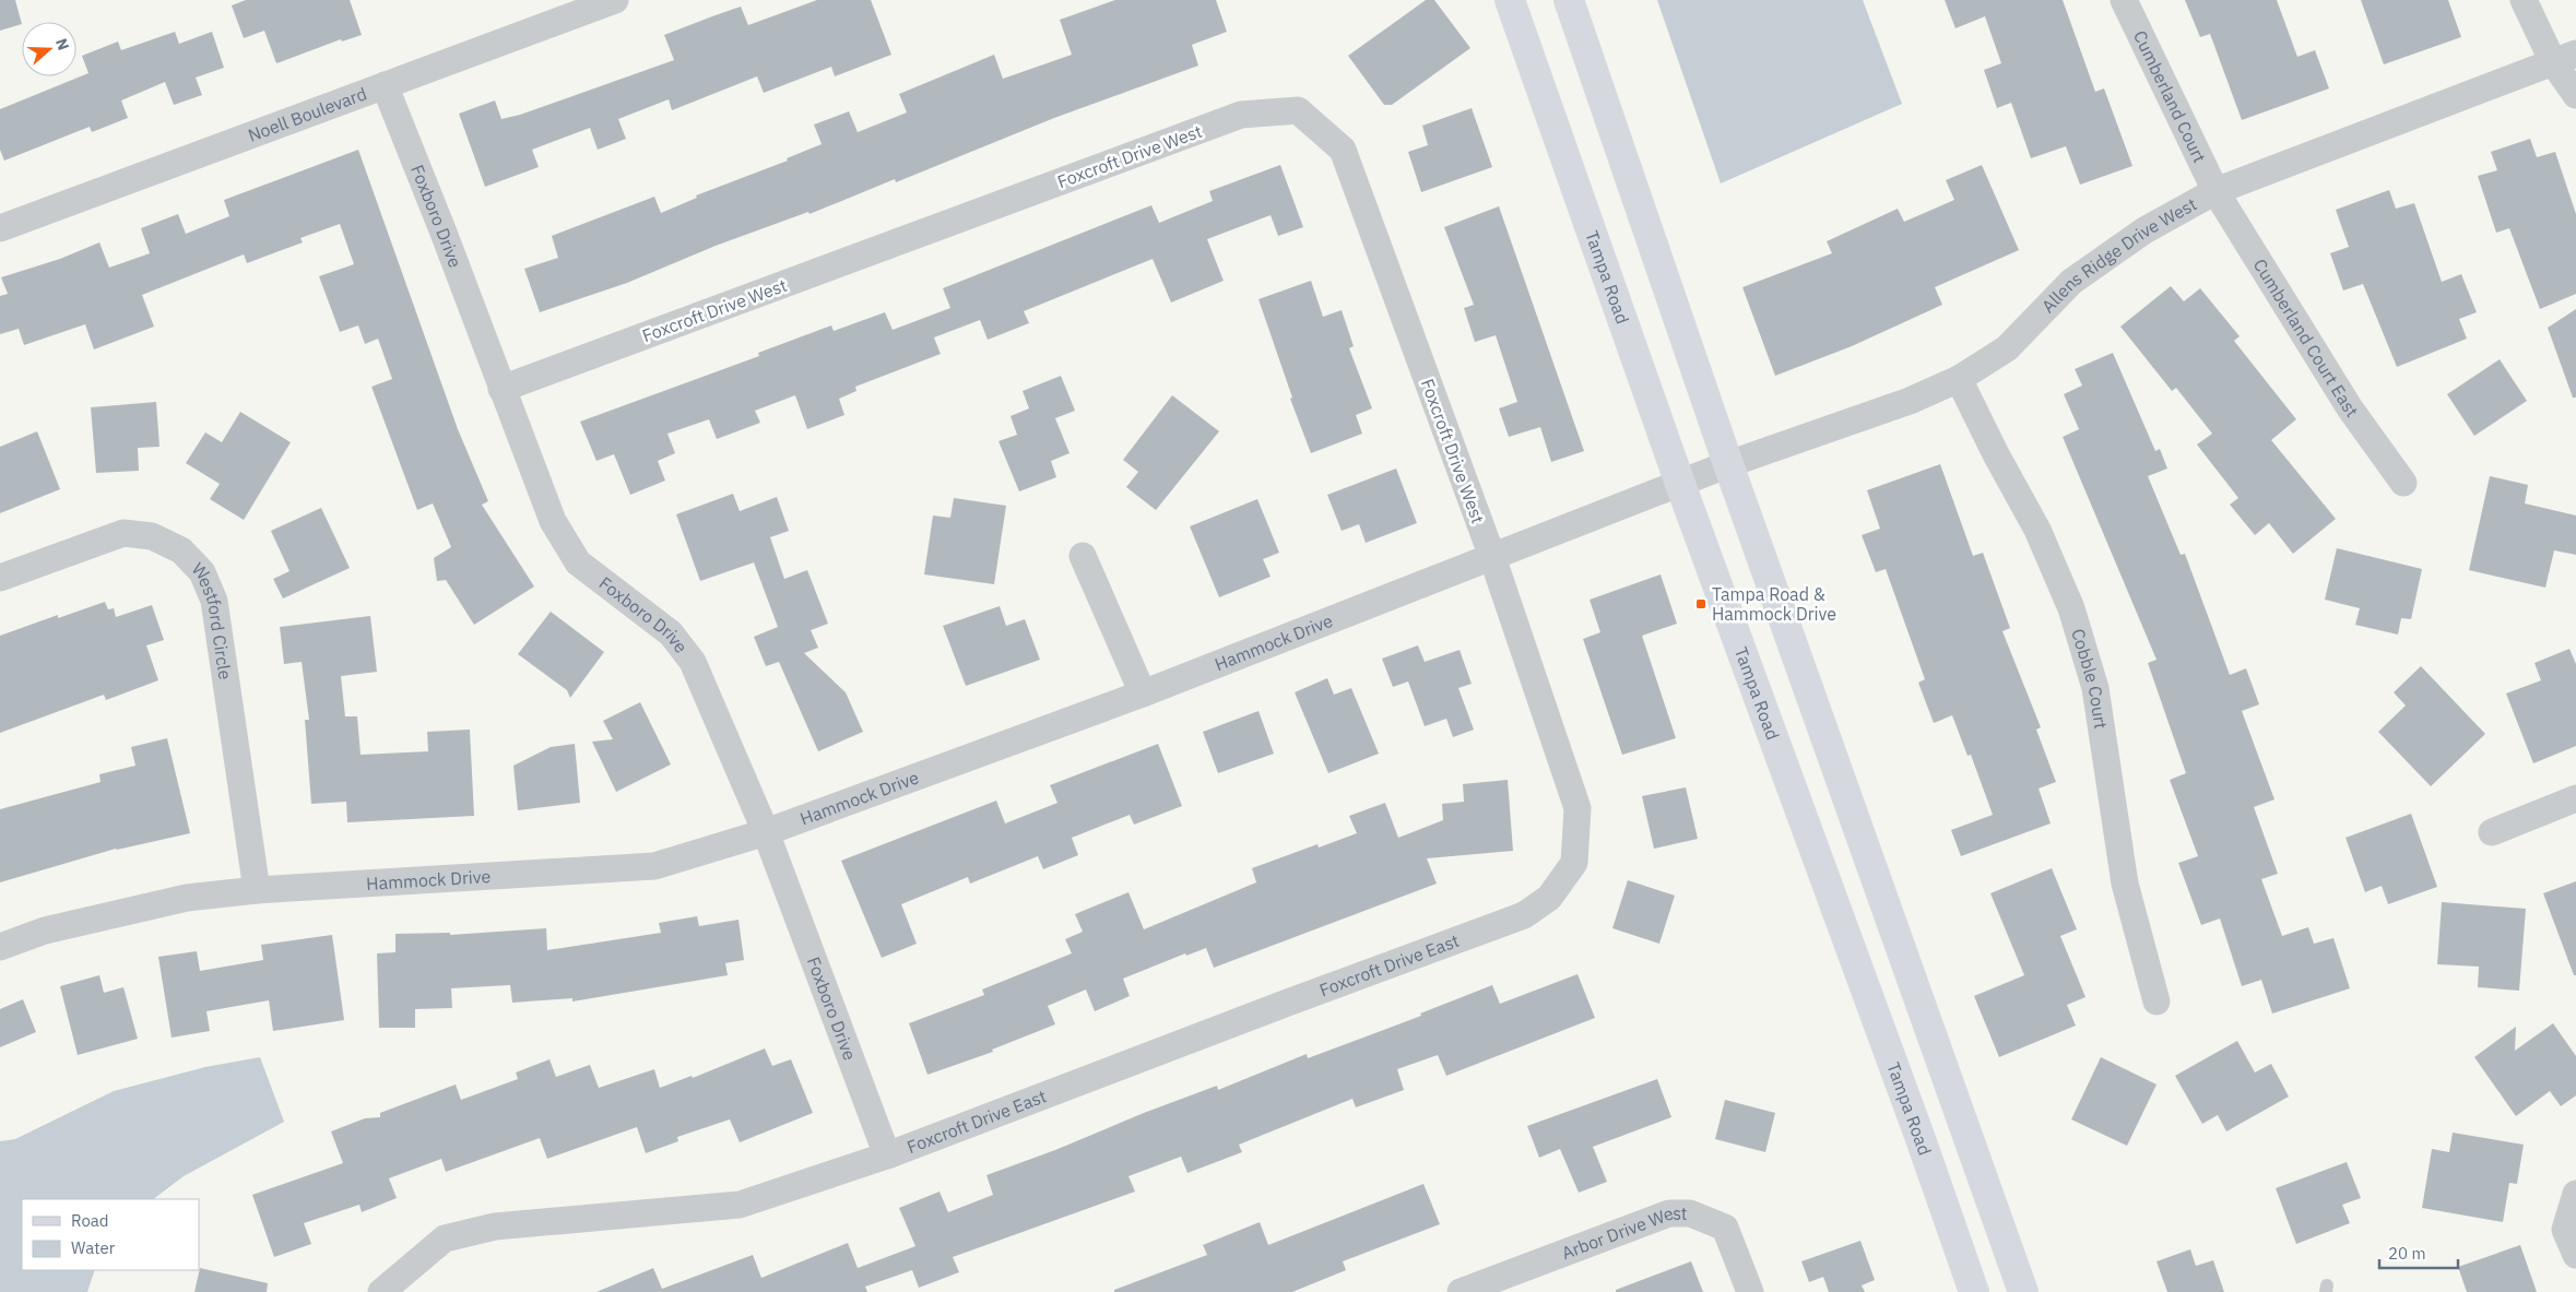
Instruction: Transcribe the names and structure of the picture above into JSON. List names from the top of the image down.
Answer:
{
  "streets": {
    "main road": ["Tampa Road"],
    "street": [
      "Cumberland Court",
      "Noell Boulevard",
      "Foxcroft Drive West",
      "Foxboro Drive",
      "Allens Ridge Drive West",
      "Cumberland Court East",
      "Westford Circle",
      "Hammock Drive",
      "Cobble Court",
      "Foxcroft Drive East",
      "Arbor Drive West"
    ]
  },
  "crossings": [
    ["Cumberland Court", "Allens Ridge Drive West"],
    ["Cumberland Court", "Cumberland Court East"],
    ["Noell Boulevard", "Foxboro Drive"],
    ["Foxcroft Drive West", "Foxboro Drive"],
    ["Foxcroft Drive West", "Hammock Drive"],
    ["Foxcroft Drive West", "Foxcroft Drive East"],
    ["Foxboro Drive", "Hammock Drive"],
    ["Foxboro Drive", "Foxcroft Drive East"],
    ["Allens Ridge Drive West", "Tampa Road"],
    ["Allens Ridge Drive West", "Cumberland Court East"],
    ["Allens Ridge Drive West", "Hammock Drive"],
    ["Allens Ridge Drive West", "Cobble Court"],
    ["Tampa Road", "Hammock Drive"],
    ["Westford Circle", "Hammock Drive"],
    ["Hammock Drive", "Foxcroft Drive East"]
  ],
  "places": {
    "transit": ["Tampa Road & Hammock Drive"]
  },
  "legend": ["Road", "Water"],
  "scale_bar": "20 m",
  "north": "right"
}
